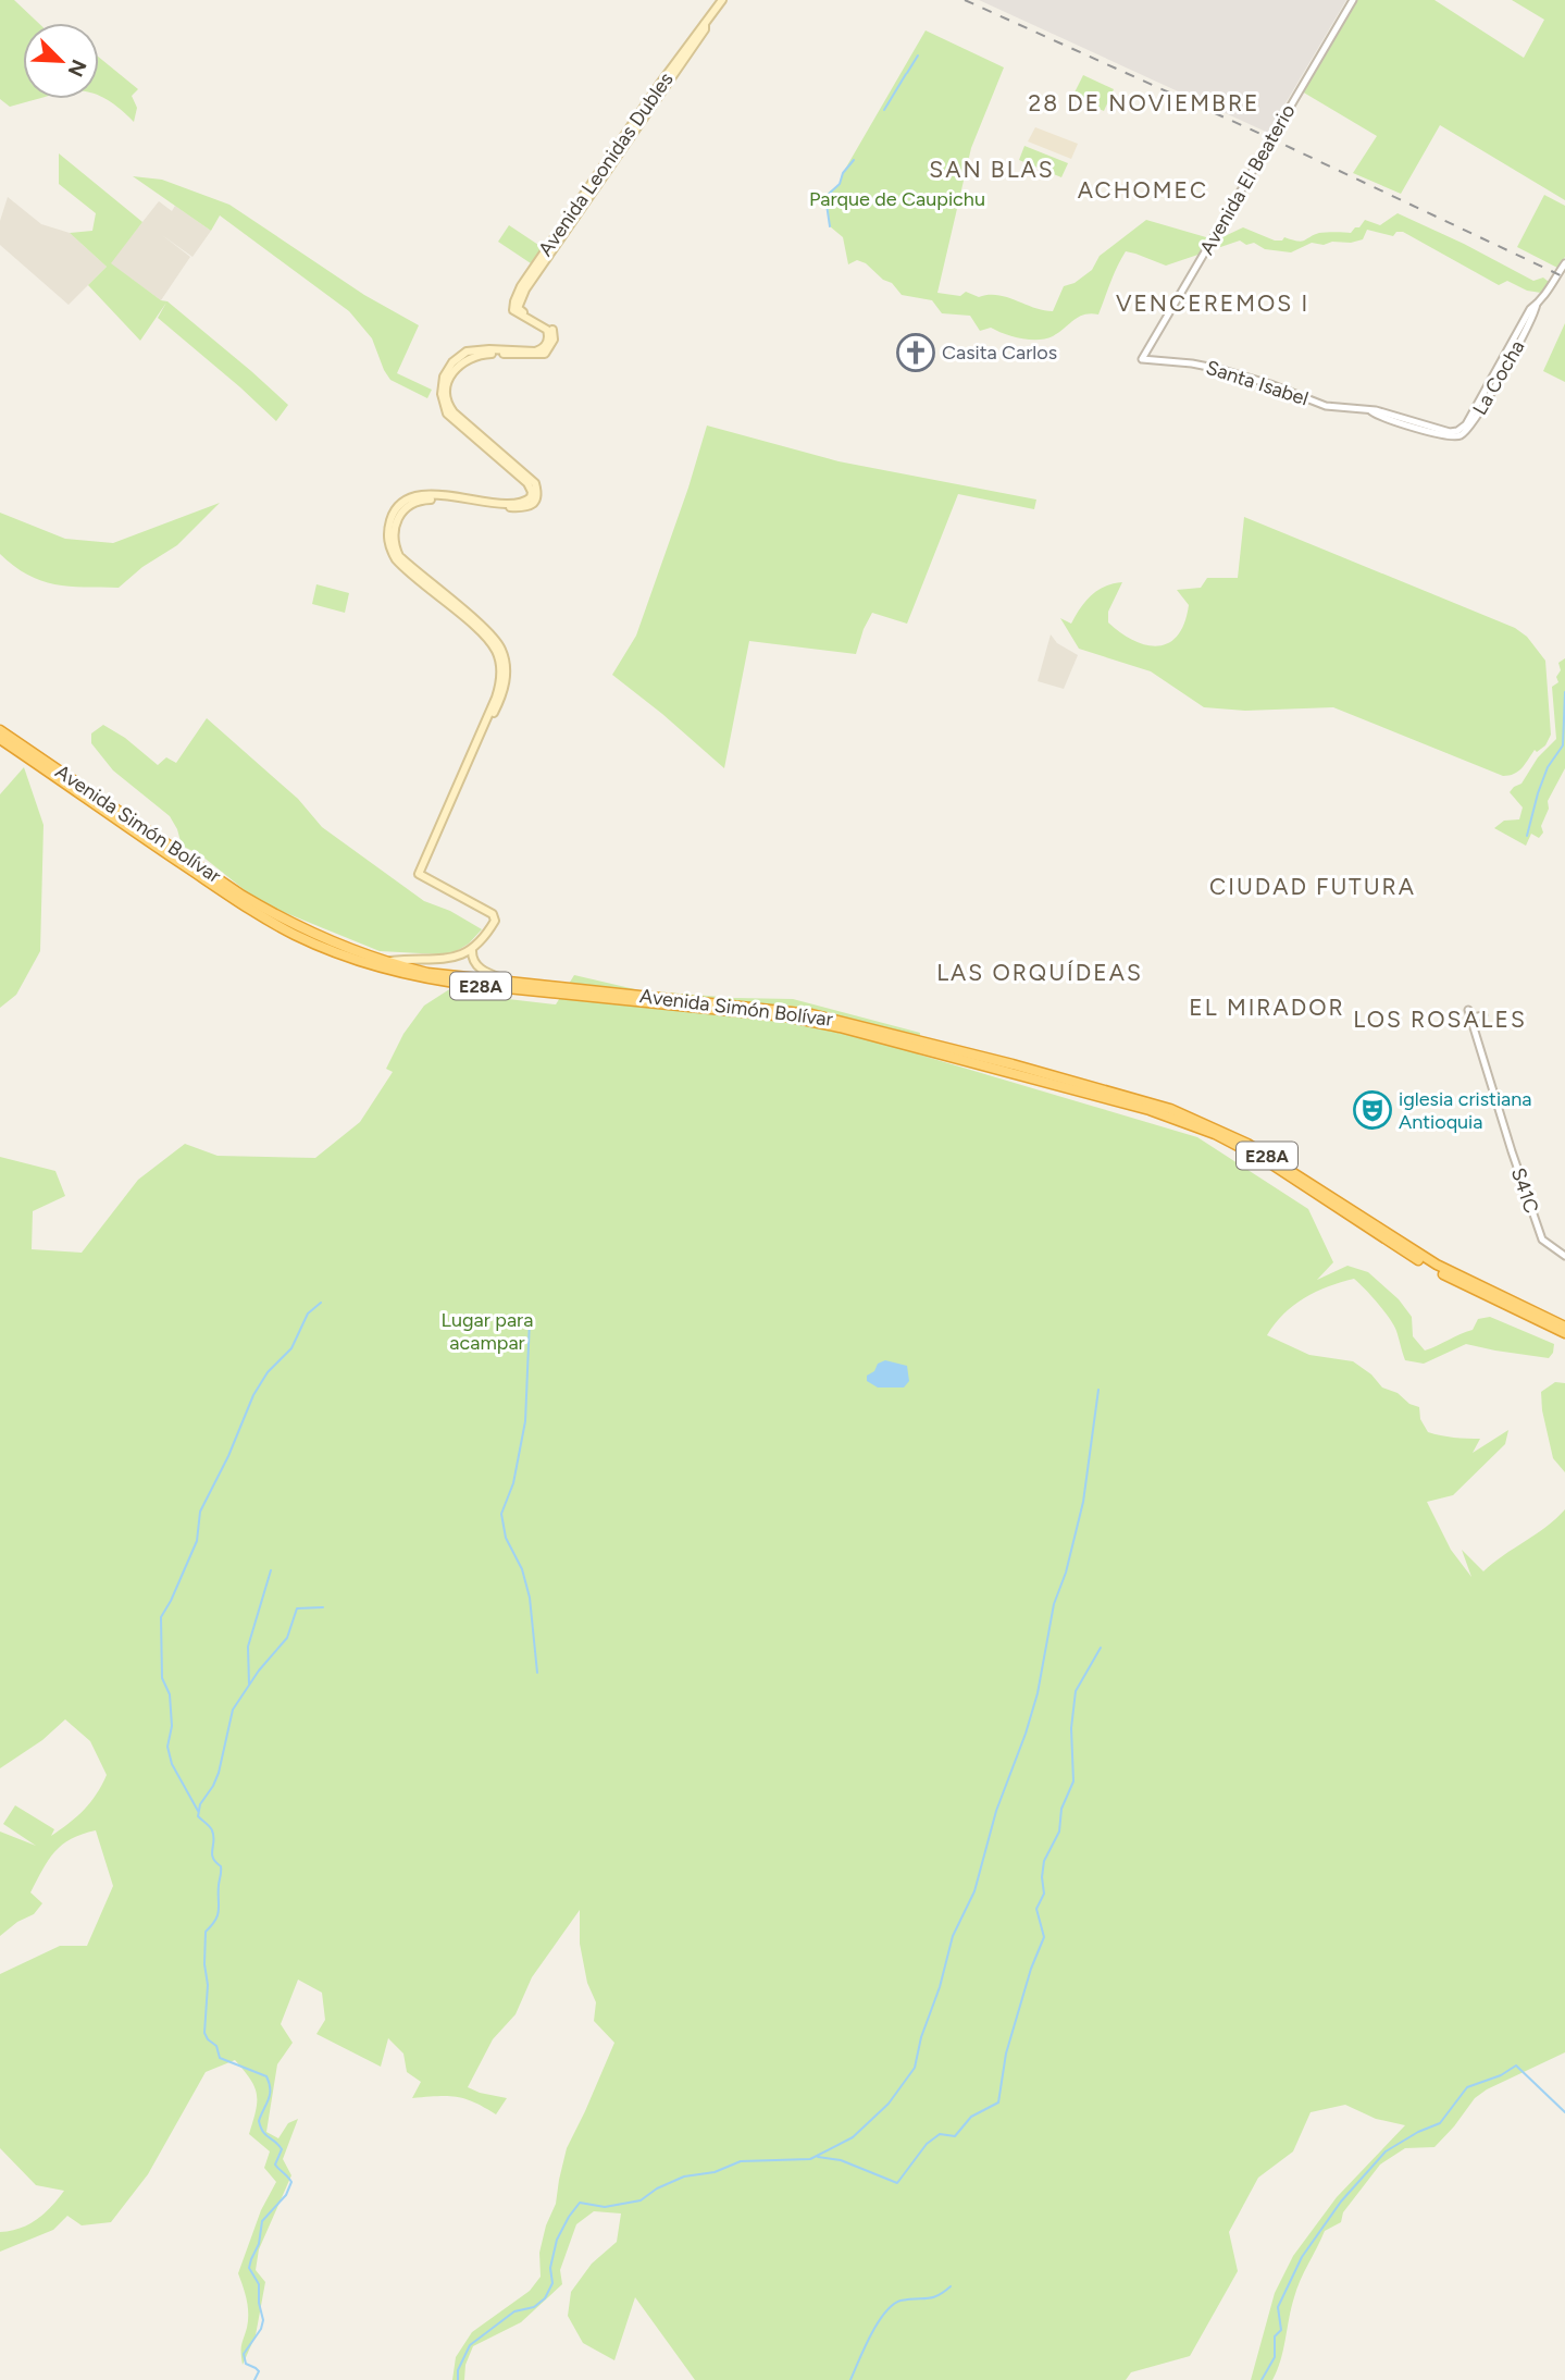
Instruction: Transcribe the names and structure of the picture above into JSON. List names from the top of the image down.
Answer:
{
  "streets": {
    "highway": ["Avenida Simón Bolívar", "E28A"],
    "main road": ["Avenida Leonidas Dubles"],
    "street": [
      "Avenida El Beaterio",
      "La Cocha",
      "Santa Isabel",
      "S41C"
    ]
  },
  "crossings": [
    ["Avenida El Beaterio", "Santa Isabel"],
    ["La Cocha", "Santa Isabel"]
  ],
  "districts": [
    "28 DE NOVIEMBRE",
    "SAN BLAS",
    "ACHOMEC",
    "VENCEREMOS I",
    "CIUDAD FUTURA",
    "LAS ORQUÍDEAS",
    "EL MIRADOR",
    "LOS ROSALES"
  ],
  "parks": ["Parque de Caupichu", "Lugar para acampar"],
  "places": {
    "church": ["Casita Carlos"],
    "theatre": ["iglesia cristiana Antioquia"]
  },
  "north": "bottom right"
}
